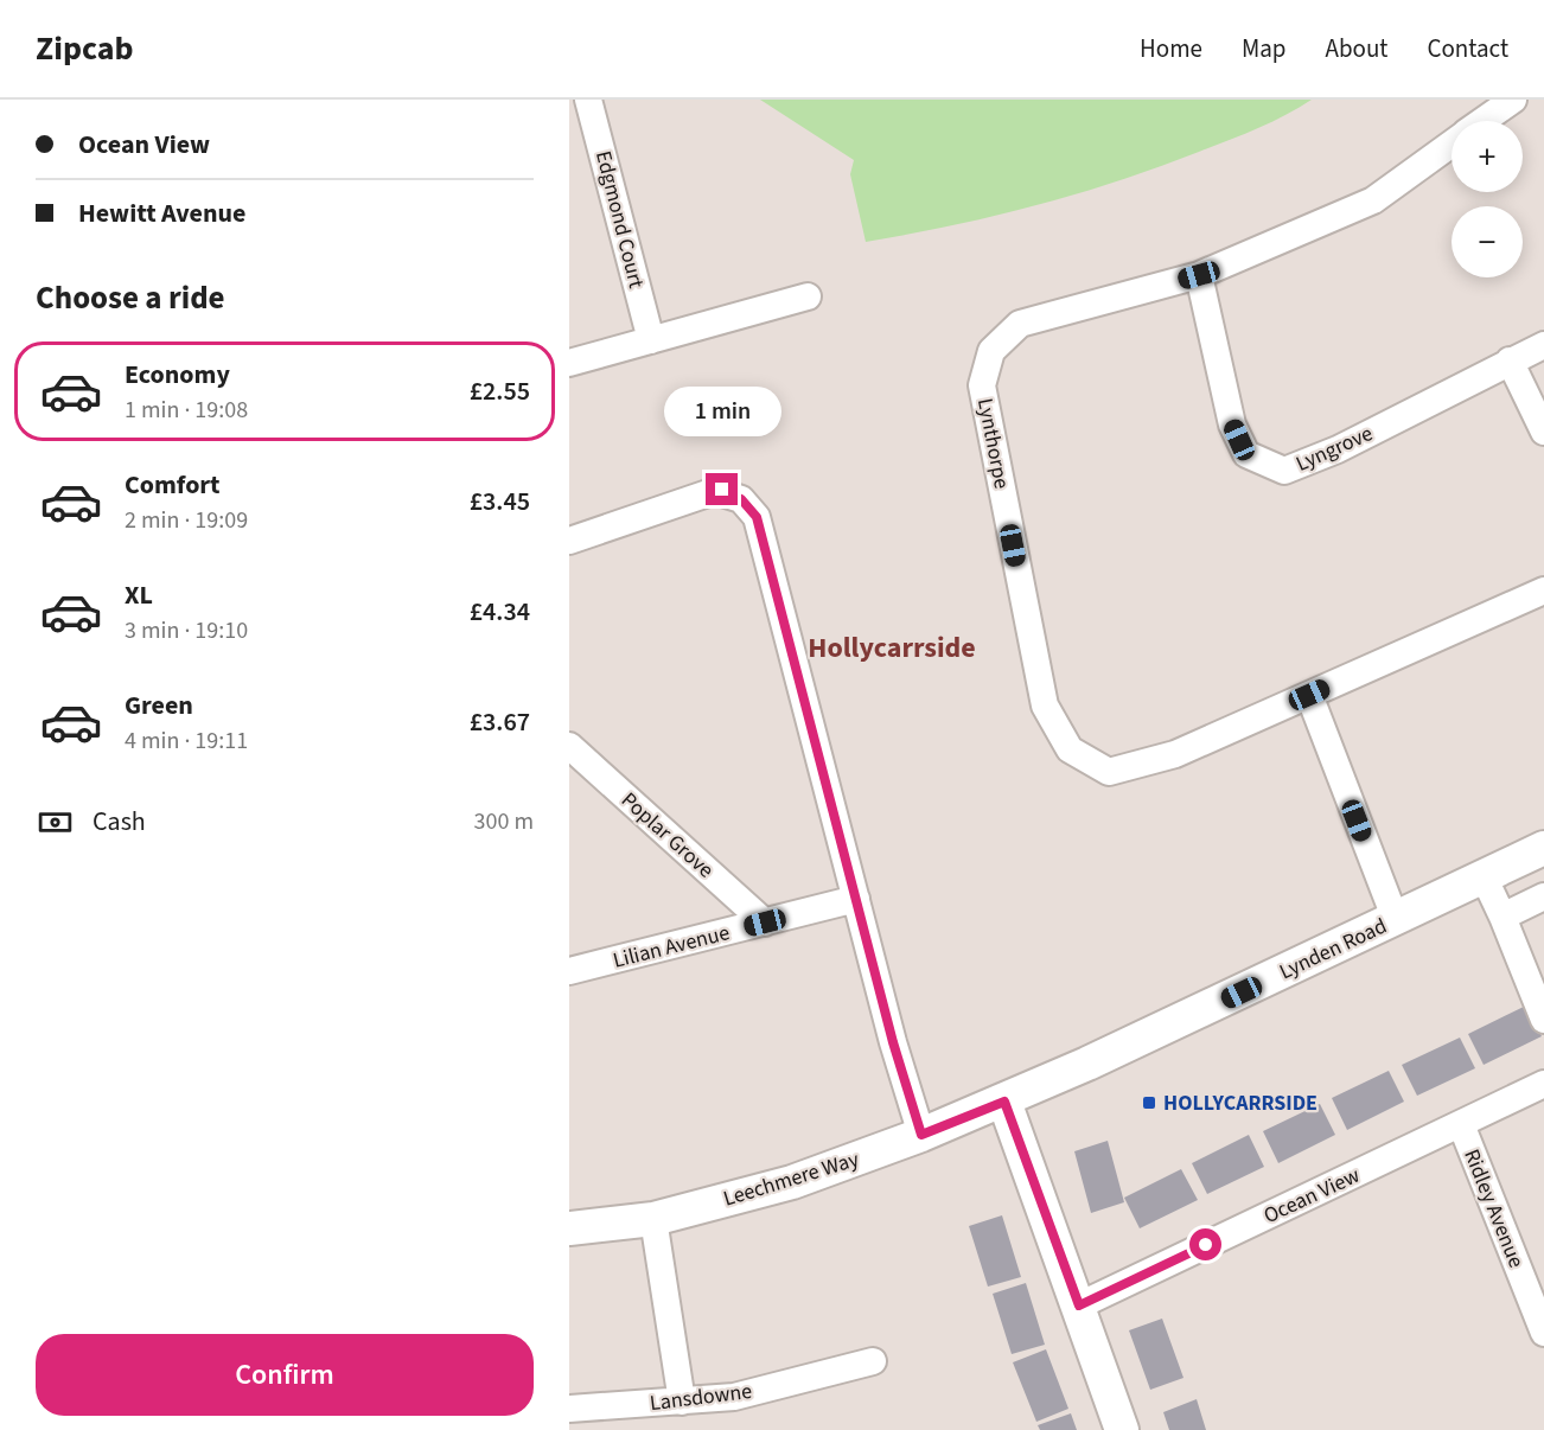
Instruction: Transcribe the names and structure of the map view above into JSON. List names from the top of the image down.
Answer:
{
  "streets": {
    "street": [
      "Edgmond Court",
      "Lynthorpe",
      "Lyngrove",
      "Poplar Grove",
      "Lilian Avenue",
      "Lynden Road",
      "Leechmere Way",
      "Ocean View",
      "Ridley Avenue",
      "Lansdowne"
    ]
  },
  "crossings": [
    ["Lynthorpe", "Lyngrove"],
    ["Poplar Grove", "Lilian Avenue"],
    ["Lynden Road", "Leechmere Way"],
    ["Ocean View", "Ridley Avenue"]
  ],
  "districts": ["Hollycarrside"],
  "places": {
    "transit": ["HOLLYCARRSIDE"]
  },
  "page": {
    "header": "Zipcab",
    "nav": [
      "Home",
      "Map",
      "About",
      "Contact"
    ],
    "banner": ["Ocean View", "Hewitt Avenue"],
    "map_buttons": ["+", "−"],
    "heading": "Choose a ride",
    "list": [
      {
        "name": "Economy",
        "note": "1 min · 19:08",
        "value": "£2.55"
      },
      {
        "name": "Comfort",
        "note": "2 min · 19:09",
        "value": "£3.45"
      },
      {
        "name": "XL",
        "note": "3 min · 19:10",
        "value": "£4.34"
      },
      {
        "name": "Green",
        "note": "4 min · 19:11",
        "value": "£3.67"
      }
    ],
    "bubble": "1 min",
    "pay": ["Cash", "300 m"],
    "buttons": "Confirm"
  }
}
